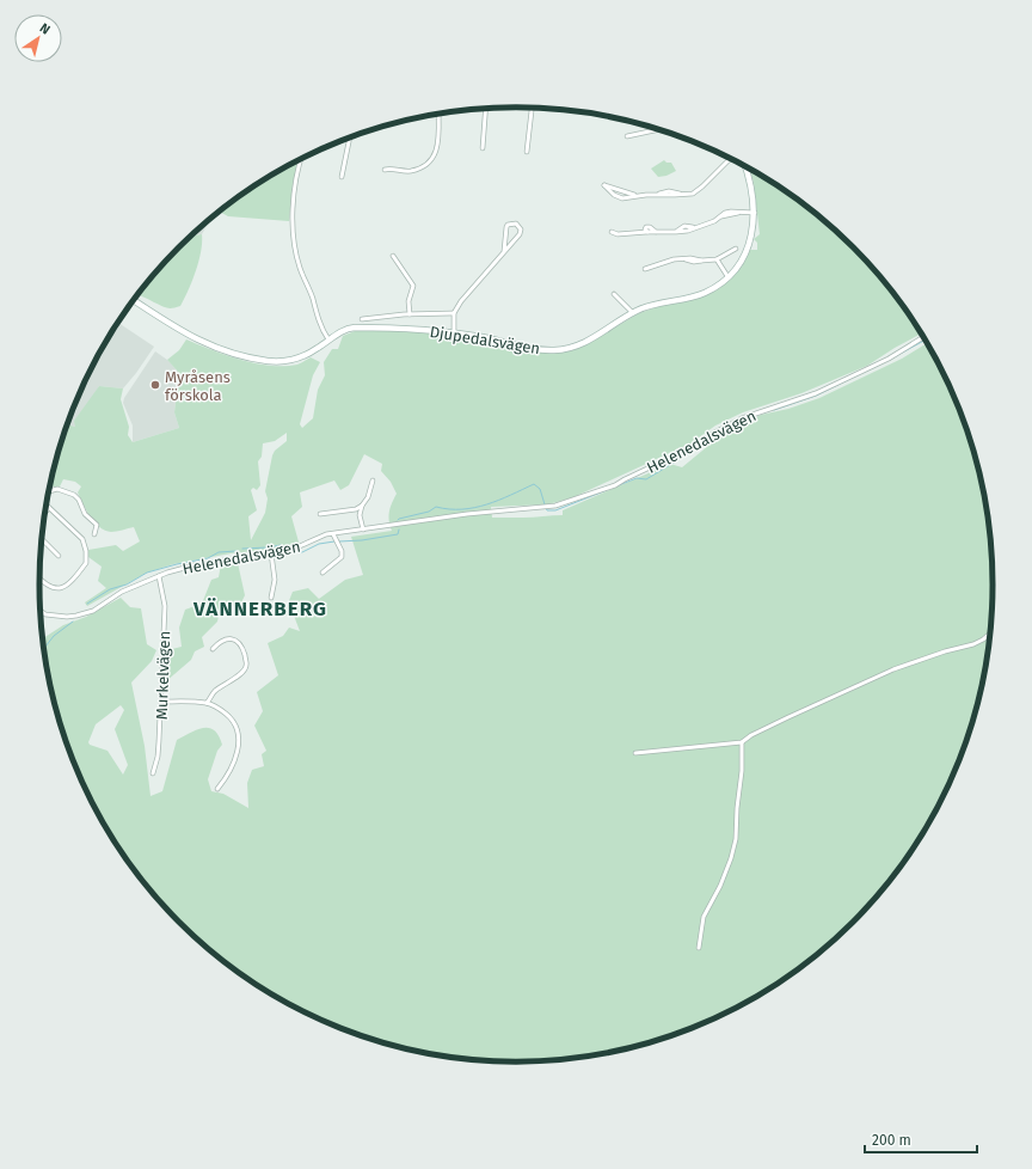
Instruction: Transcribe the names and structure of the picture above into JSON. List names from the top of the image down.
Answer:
{
  "streets": {
    "street": ["Djupedalsvägen", "Helenedalsvägen", "Murkelvägen"]
  },
  "crossings": [
    ["Helenedalsvägen", "Murkelvägen"]
  ],
  "districts": ["VÄNNERBERG"],
  "places": ["Myråsens förskola"],
  "scale_bar": "200 m",
  "north": "top right"
}
